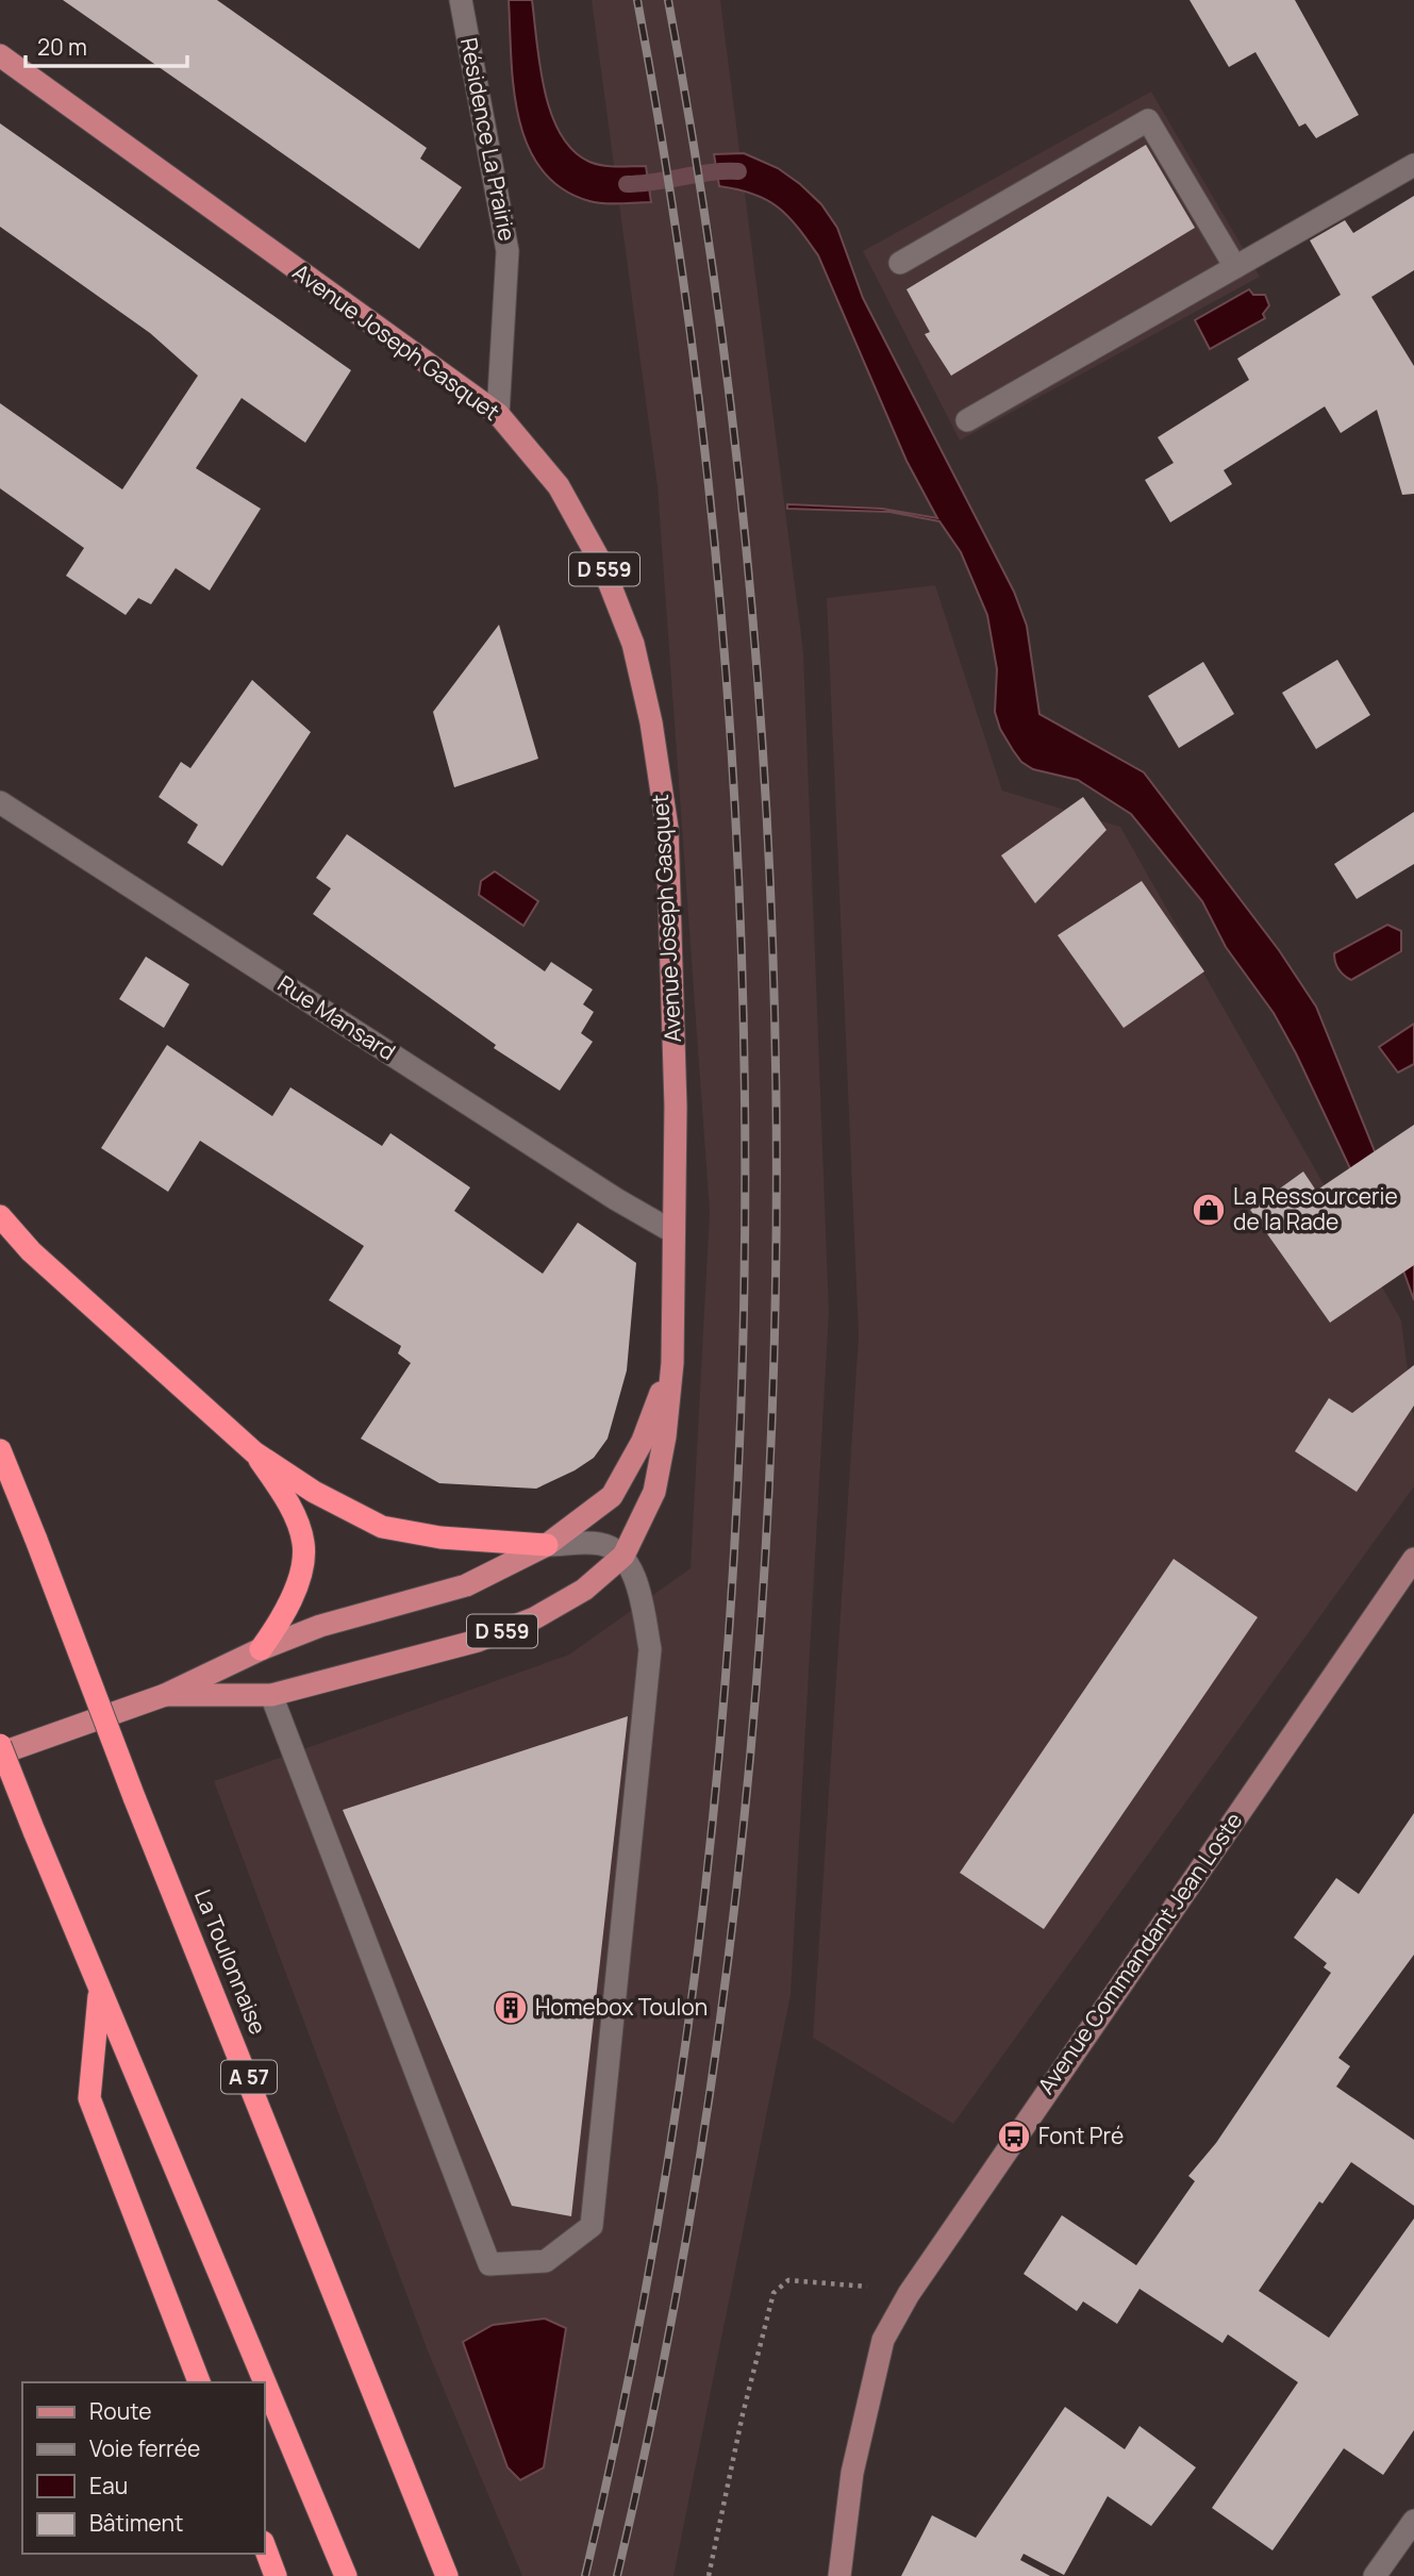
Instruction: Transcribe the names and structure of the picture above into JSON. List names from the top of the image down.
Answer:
{
  "streets": {
    "highway": ["La Toulonnaise", "A 57"],
    "main road": ["Avenue Joseph Gasquet", "D 559", "Avenue Commandant Jean Loste"],
    "street": ["Résidence La Prairie", "Rue Mansard"]
  },
  "crossings": [
    ["Résidence La Prairie", "Avenue Joseph Gasquet"],
    ["Avenue Joseph Gasquet", "Rue Mansard"]
  ],
  "places": {
    "shop": ["La Ressourcerie de la Rade"],
    "building": ["Homebox Toulon"],
    "bus stop": ["Font Pré"]
  },
  "legend": [
    "Route",
    "Voie ferrée",
    "Eau",
    "Bâtiment"
  ],
  "scale_bar": "20 m"
}
